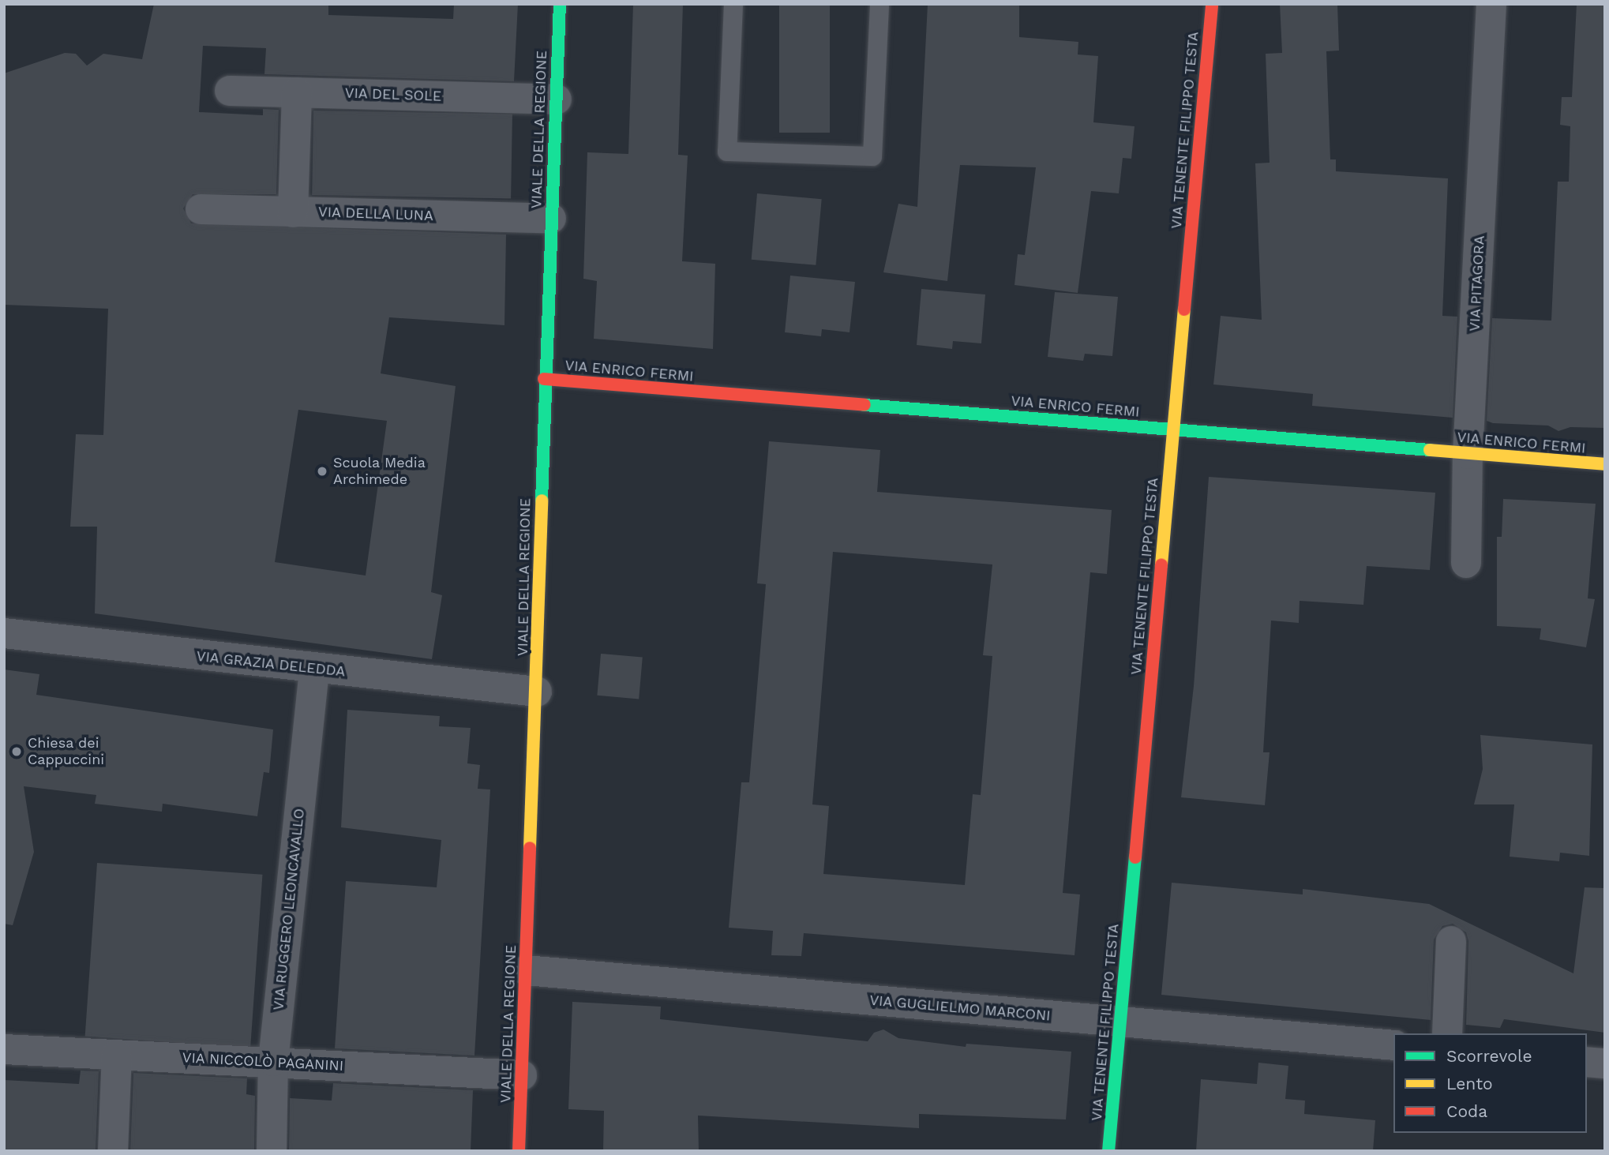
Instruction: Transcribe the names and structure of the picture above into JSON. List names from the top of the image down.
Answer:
{
  "streets": {
    "street": [
      "VIA DEL SOLE",
      "VIALE DELLA REGIONE",
      "VIA TENENTE FILIPPO TESTA",
      "VIA DELLA LUNA",
      "VIA PITAGORA",
      "VIA ENRICO FERMI",
      "VIA GRAZIA DELEDDA",
      "VIA RUGGERO LEONCAVALLO",
      "VIA GUGLIELMO MARCONI",
      "VIA NICCOLÒ PAGANINI"
    ]
  },
  "crossings": [
    ["VIA DEL SOLE", "VIALE DELLA REGIONE"],
    ["VIALE DELLA REGIONE", "VIA DELLA LUNA"],
    ["VIALE DELLA REGIONE", "VIA ENRICO FERMI"],
    ["VIALE DELLA REGIONE", "VIA GRAZIA DELEDDA"],
    ["VIALE DELLA REGIONE", "VIA GUGLIELMO MARCONI"],
    ["VIALE DELLA REGIONE", "VIA NICCOLÒ PAGANINI"],
    ["VIA TENENTE FILIPPO TESTA", "VIA ENRICO FERMI"],
    ["VIA TENENTE FILIPPO TESTA", "VIA GUGLIELMO MARCONI"],
    ["VIA PITAGORA", "VIA ENRICO FERMI"],
    ["VIA GRAZIA DELEDDA", "VIA RUGGERO LEONCAVALLO"],
    ["VIA RUGGERO LEONCAVALLO", "VIA NICCOLÒ PAGANINI"]
  ],
  "places": ["Scuola Media Archimede", "Chiesa dei Cappuccini"],
  "legend": ["Scorrevole", "Lento", "Coda"]
}
